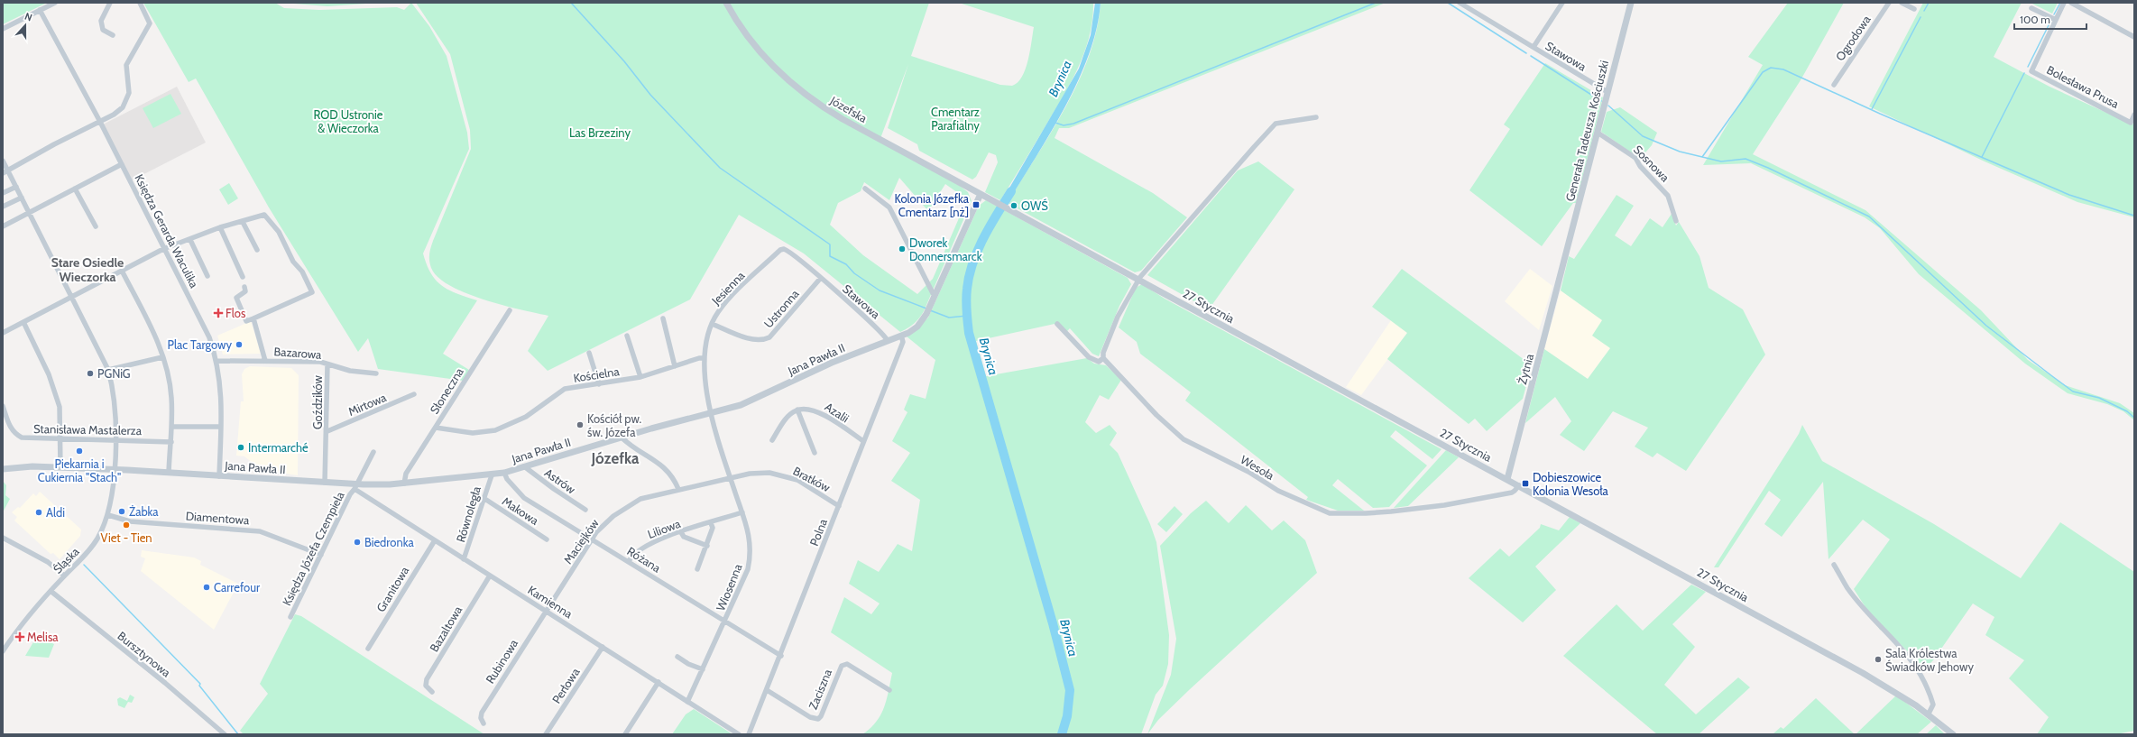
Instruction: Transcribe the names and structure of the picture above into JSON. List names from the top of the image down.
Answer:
{
  "streets": {
    "street": [
      "Ogrodowa",
      "Stawowa",
      "Bolesława Prusa",
      "Józefska",
      "Generała Tadeusza Kościuszki",
      "Sosnowa",
      "Księdza Gerarda Waculika",
      "Jesienna",
      "27 Stycznia",
      "Ustronna",
      "Bazarowa",
      "Jana Pawła II",
      "Żytnia",
      "Kościelna",
      "Słoneczna",
      "Goździków",
      "Mirtowa",
      "Azalii",
      "Stanisława Mastalerza",
      "Wesoła",
      "Bratków",
      "Astrów",
      "Makowa",
      "Równoległa",
      "Diamentowa",
      "Liliowa",
      "Polna",
      "Maciejków",
      "Księdza Józefa Czempiela",
      "Różana",
      "Śląska",
      "Wiosenna",
      "Granitowa",
      "Kamienna",
      "Bazaltowa",
      "Bursztynowa",
      "Rubinowa",
      "Perłowa",
      "Zaciszna"
    ]
  },
  "crossings": [
    ["Stawowa", "Generała Tadeusza Kościuszki"],
    ["Stawowa", "Jesienna"],
    ["Stawowa", "Ustronna"],
    ["Stawowa", "Jana Pawła II"],
    ["Józefska", "27 Stycznia"],
    ["Józefska", "Jana Pawła II"],
    ["Generała Tadeusza Kościuszki", "Sosnowa"],
    ["Generała Tadeusza Kościuszki", "Żytnia"],
    ["Księdza Gerarda Waculika", "Bazarowa"],
    ["Księdza Gerarda Waculika", "Jana Pawła II"],
    ["Jesienna", "Ustronna"],
    ["Jesienna", "Jana Pawła II"],
    ["Jesienna", "Kościelna"],
    ["Jesienna", "Wiosenna"],
    ["27 Stycznia", "Żytnia"],
    ["27 Stycznia", "Wesoła"],
    ["Bazarowa", "Goździków"],
    ["Jana Pawła II", "Słoneczna"],
    ["Jana Pawła II", "Goździków"],
    ["Jana Pawła II", "Astrów"],
    ["Jana Pawła II", "Równoległa"],
    ["Jana Pawła II", "Polna"],
    ["Jana Pawła II", "Księdza Józefa Czempiela"],
    ["Jana Pawła II", "Różana"],
    ["Jana Pawła II", "Śląska"],
    ["Jana Pawła II", "Wiosenna"],
    ["Jana Pawła II", "Kamienna"],
    ["Kościelna", "Słoneczna"],
    ["Goździków", "Mirtowa"],
    ["Azalii", "Polna"],
    ["Stanisława Mastalerza", "Śląska"],
    ["Bratków", "Polna"],
    ["Bratków", "Maciejków"],
    ["Bratków", "Wiosenna"],
    ["Makowa", "Równoległa"],
    ["Równoległa", "Kamienna"],
    ["Diamentowa", "Księdza Józefa Czempiela"],
    ["Diamentowa", "Śląska"],
    ["Liliowa", "Różana"],
    ["Liliowa", "Wiosenna"],
    ["Polna", "Różana"],
    ["Polna", "Zaciszna"],
    ["Maciejków", "Różana"],
    ["Maciejków", "Wiosenna"],
    ["Maciejków", "Kamienna"],
    ["Maciejków", "Rubinowa"],
    ["Księdza Józefa Czempiela", "Kamienna"],
    ["Różana", "Wiosenna"],
    ["Śląska", "Bursztynowa"],
    ["Wiosenna", "Kamienna"],
    ["Granitowa", "Kamienna"],
    ["Kamienna", "Bazaltowa"],
    ["Kamienna", "Rubinowa"],
    ["Kamienna", "Perłowa"]
  ],
  "districts": ["Stare Osiedle Wieczorka", "Józefka"],
  "water": ["Brynica"],
  "parks": ["Cmentarz Parafialny", "ROD Ustronie & Wieczorka", "Las Brzeziny"],
  "places": {
    "transit": ["Kolonia Józefka Cmentarz [nż]", "Dobieszowice Kolonia Wesoła"],
    "other": [
      "OWŚ",
      "Dworek Donnersmarck",
      "Plac Targowy",
      "PGNiG",
      "Kościół pw. św. Józefa",
      "Intermarché",
      "Piekarnia i Cukiernia \"Stach\"",
      "Żabka",
      "Aldi",
      "Viet - Tien",
      "Biedronka",
      "Carrefour",
      "Sala Królestwa Świadków Jehowy"
    ],
    "health": ["Flos", "Melisa"]
  },
  "scale_bar": "100 m",
  "north": "top"
}
